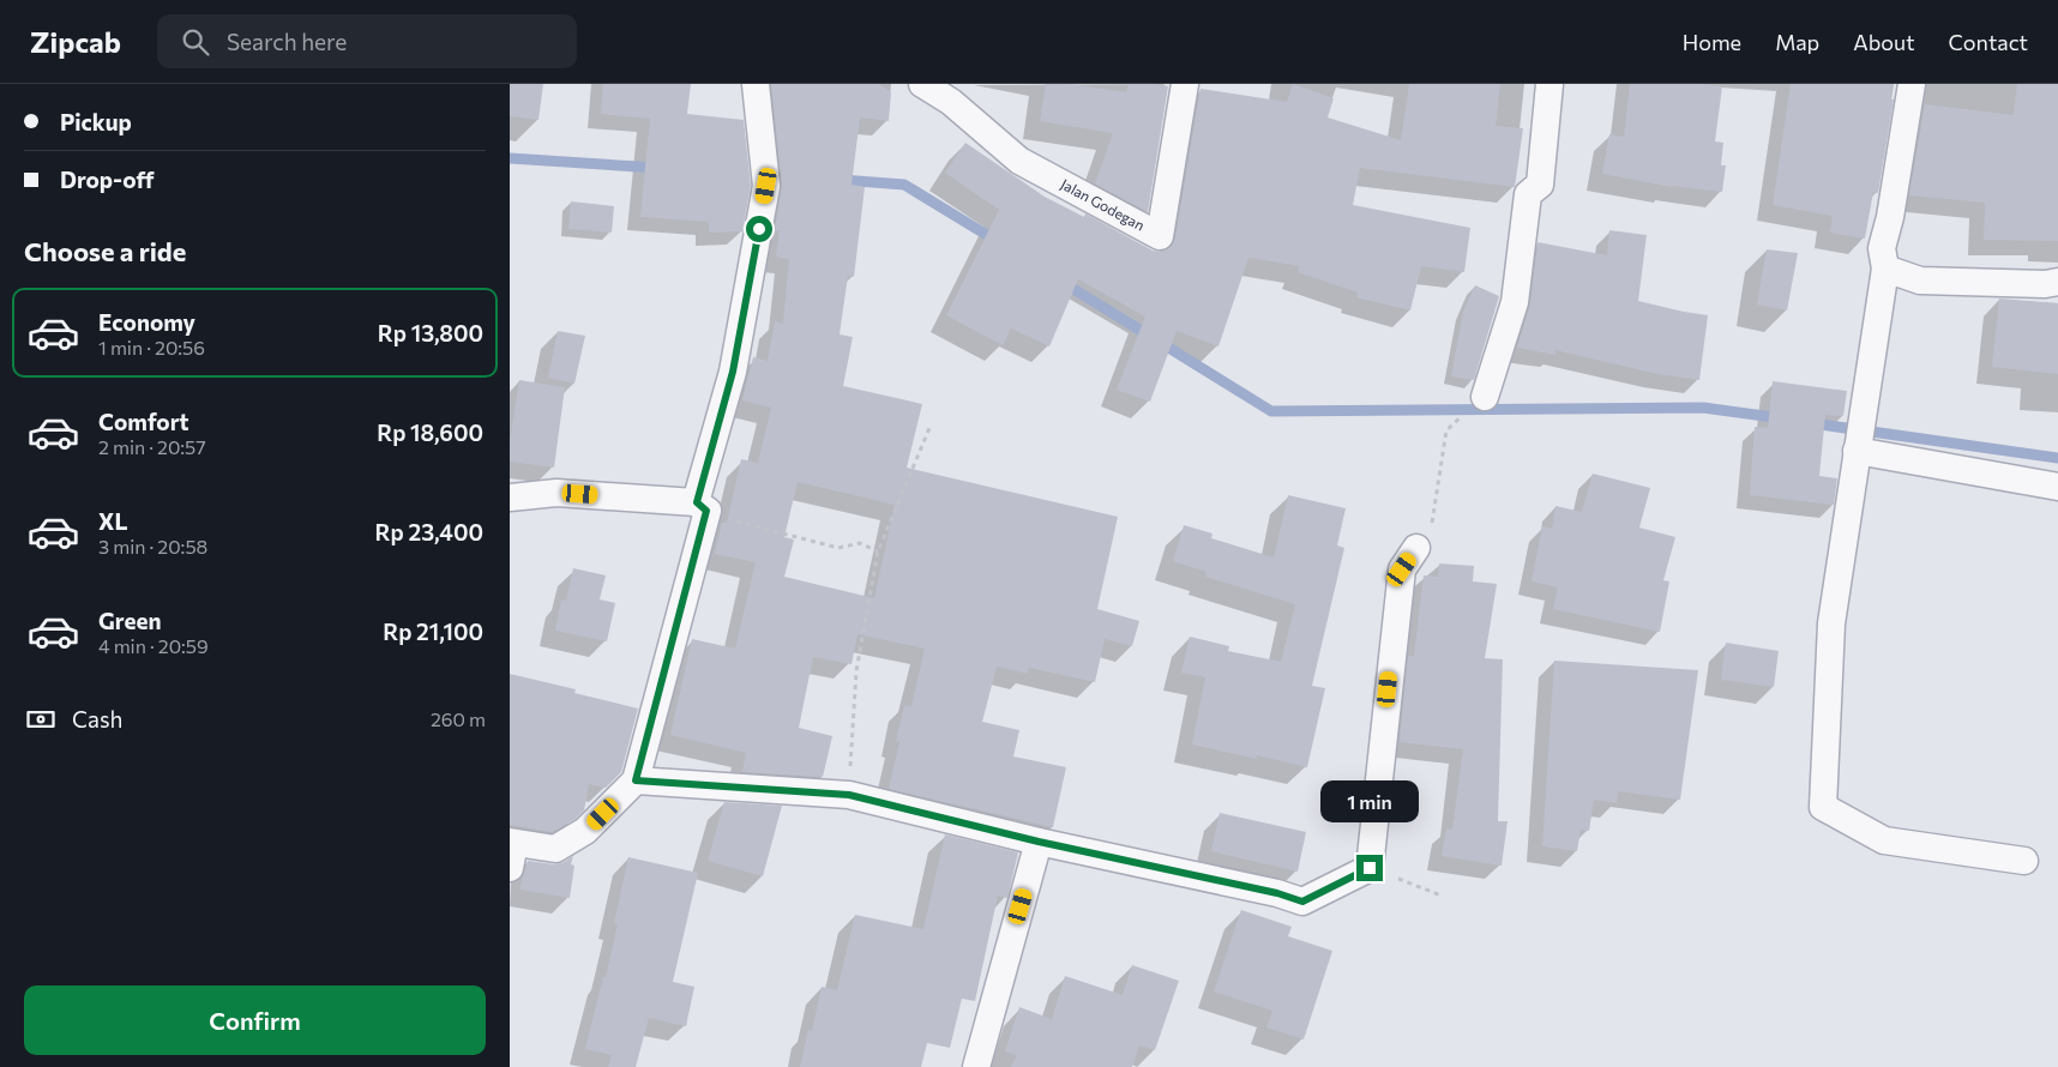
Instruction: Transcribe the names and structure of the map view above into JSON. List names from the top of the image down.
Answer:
{
  "streets": {
    "street": ["Jalan Godegan"]
  },
  "page": {
    "header": "Zipcab",
    "search": "Search here",
    "nav": [
      "Home",
      "Map",
      "About",
      "Contact"
    ],
    "banner": ["Pickup", "Drop-off"],
    "heading": "Choose a ride",
    "list": [
      {
        "name": "Economy",
        "note": "1 min · 20:56",
        "value": "Rp 13,800"
      },
      {
        "name": "Comfort",
        "note": "2 min · 20:57",
        "value": "Rp 18,600"
      },
      {
        "name": "XL",
        "note": "3 min · 20:58",
        "value": "Rp 23,400"
      },
      {
        "name": "Green",
        "note": "4 min · 20:59",
        "value": "Rp 21,100"
      }
    ],
    "pay": ["Cash", "260 m"],
    "bubble": "1 min",
    "buttons": "Confirm"
  }
}
